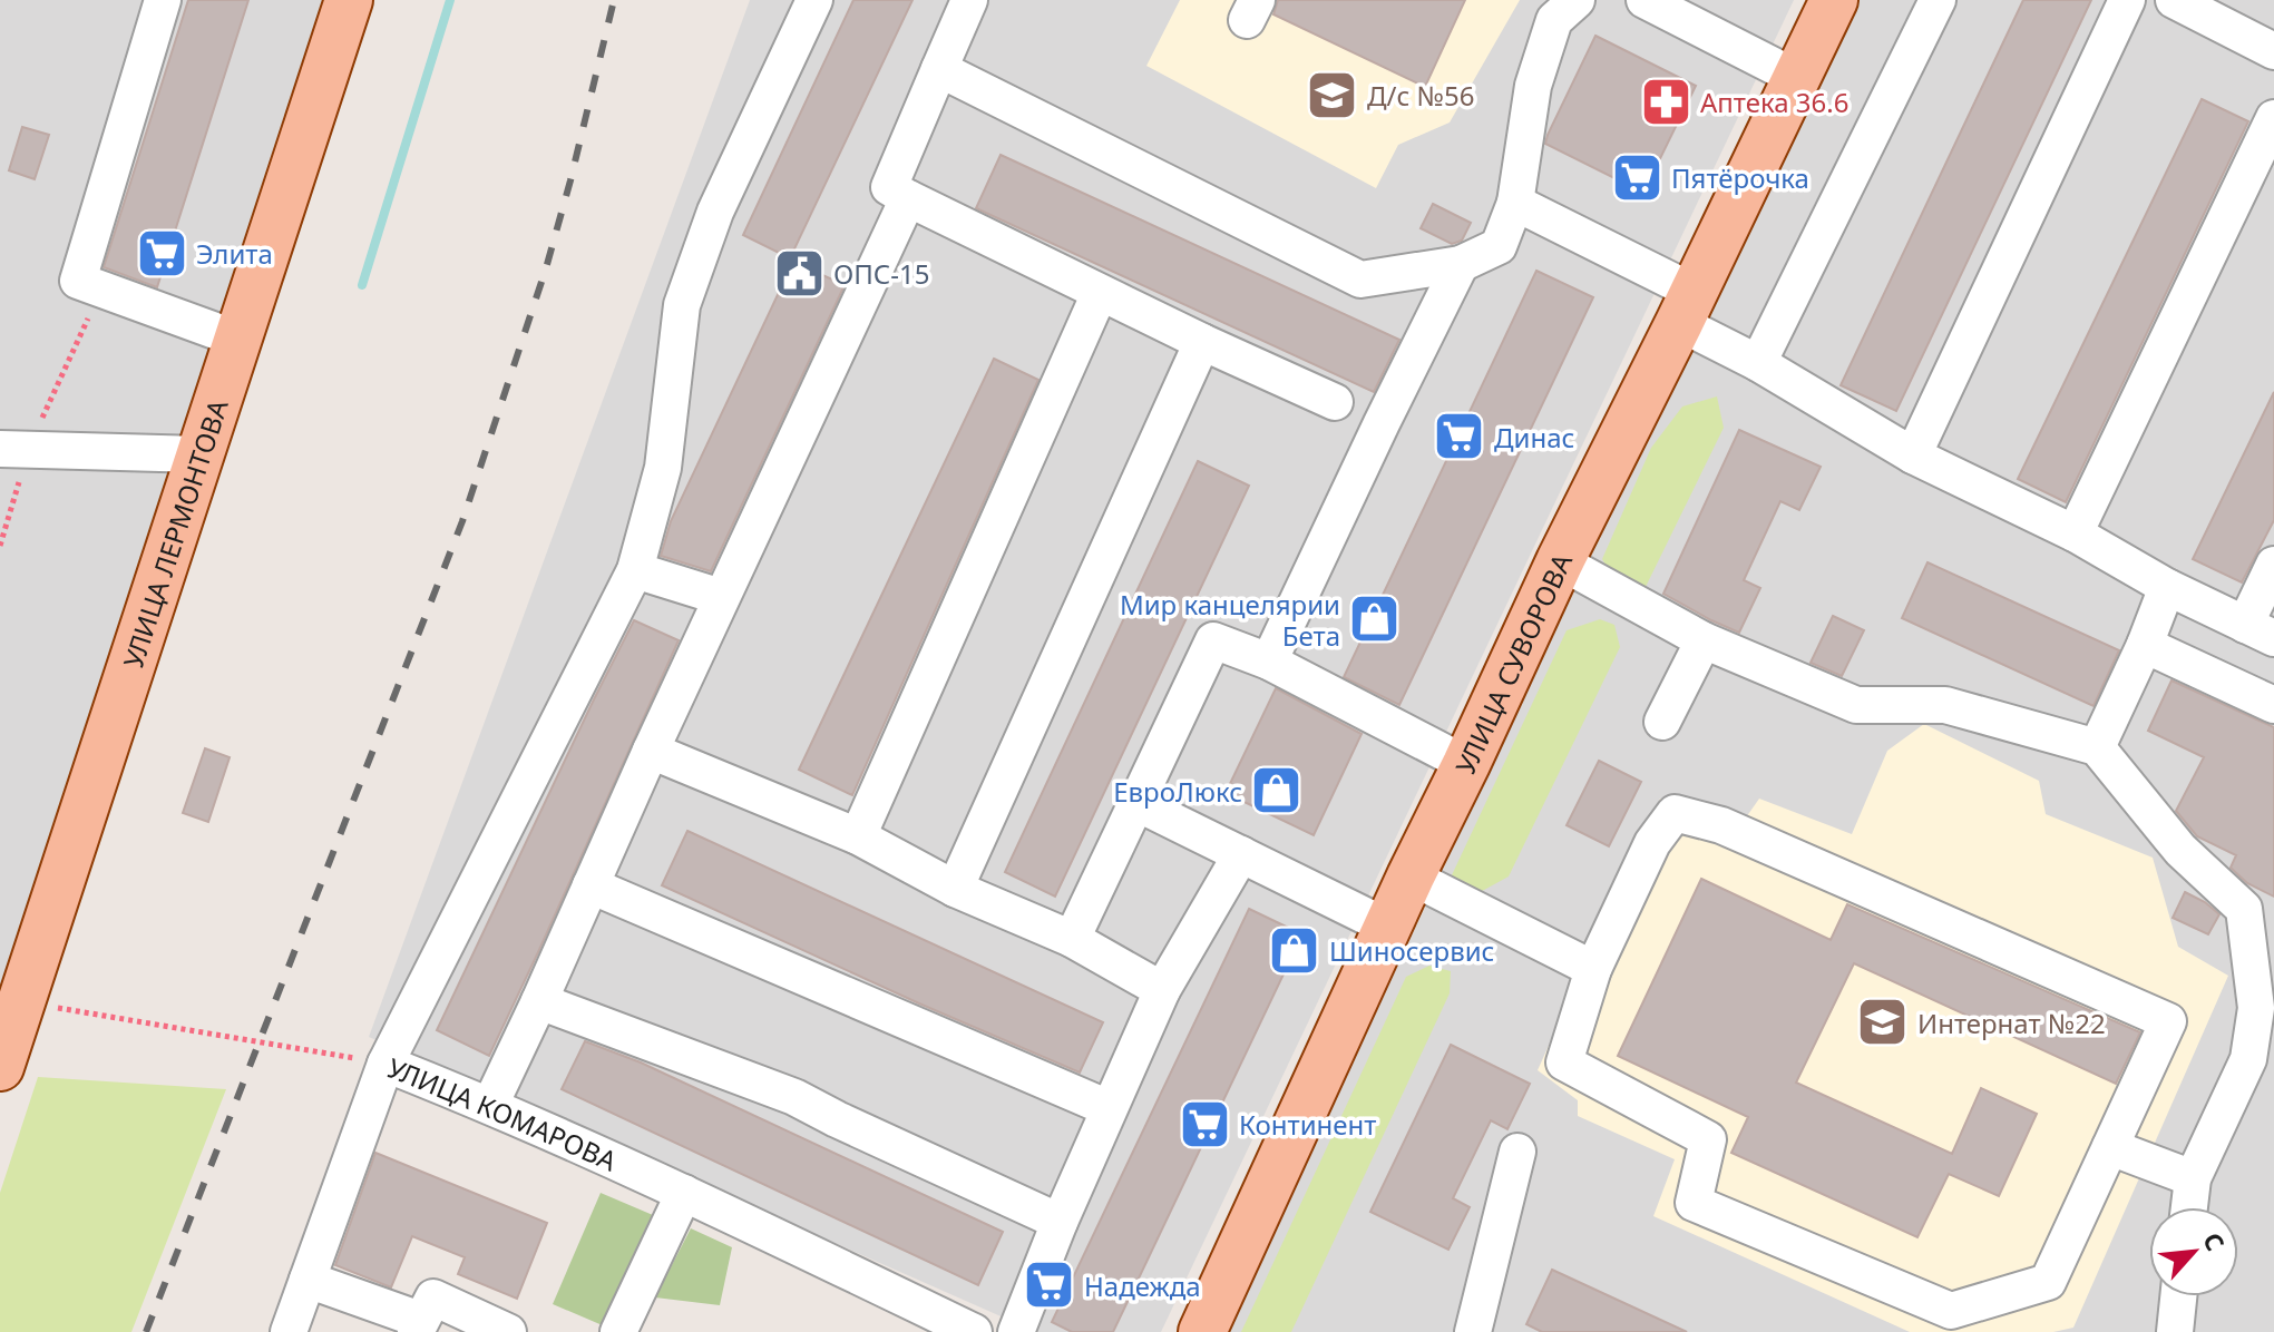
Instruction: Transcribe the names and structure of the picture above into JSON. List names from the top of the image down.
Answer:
{
  "streets": {
    "main road": ["УЛИЦА ЛЕРМОНТОВА", "УЛИЦА СУВОРОВА"],
    "street": ["УЛИЦА КОМАРОВА"]
  },
  "crossings": [
    ["УЛИЦА ЛЕРМОНТОВА", "УЛИЦА КОМАРОВА"]
  ],
  "places": {
    "school or university": ["Д/с №56", "Интернат №22"],
    "pharmacy": ["Аптека 36.6"],
    "supermarket": [
      "Пятёрочка",
      "Элита",
      "Динас",
      "Континент",
      "Надежда"
    ],
    "public building": ["ОПС-15"],
    "shop": ["Мир канцелярии Бета", "ЕвроЛюкс", "Шиносервис"]
  },
  "north": "top right"
}
